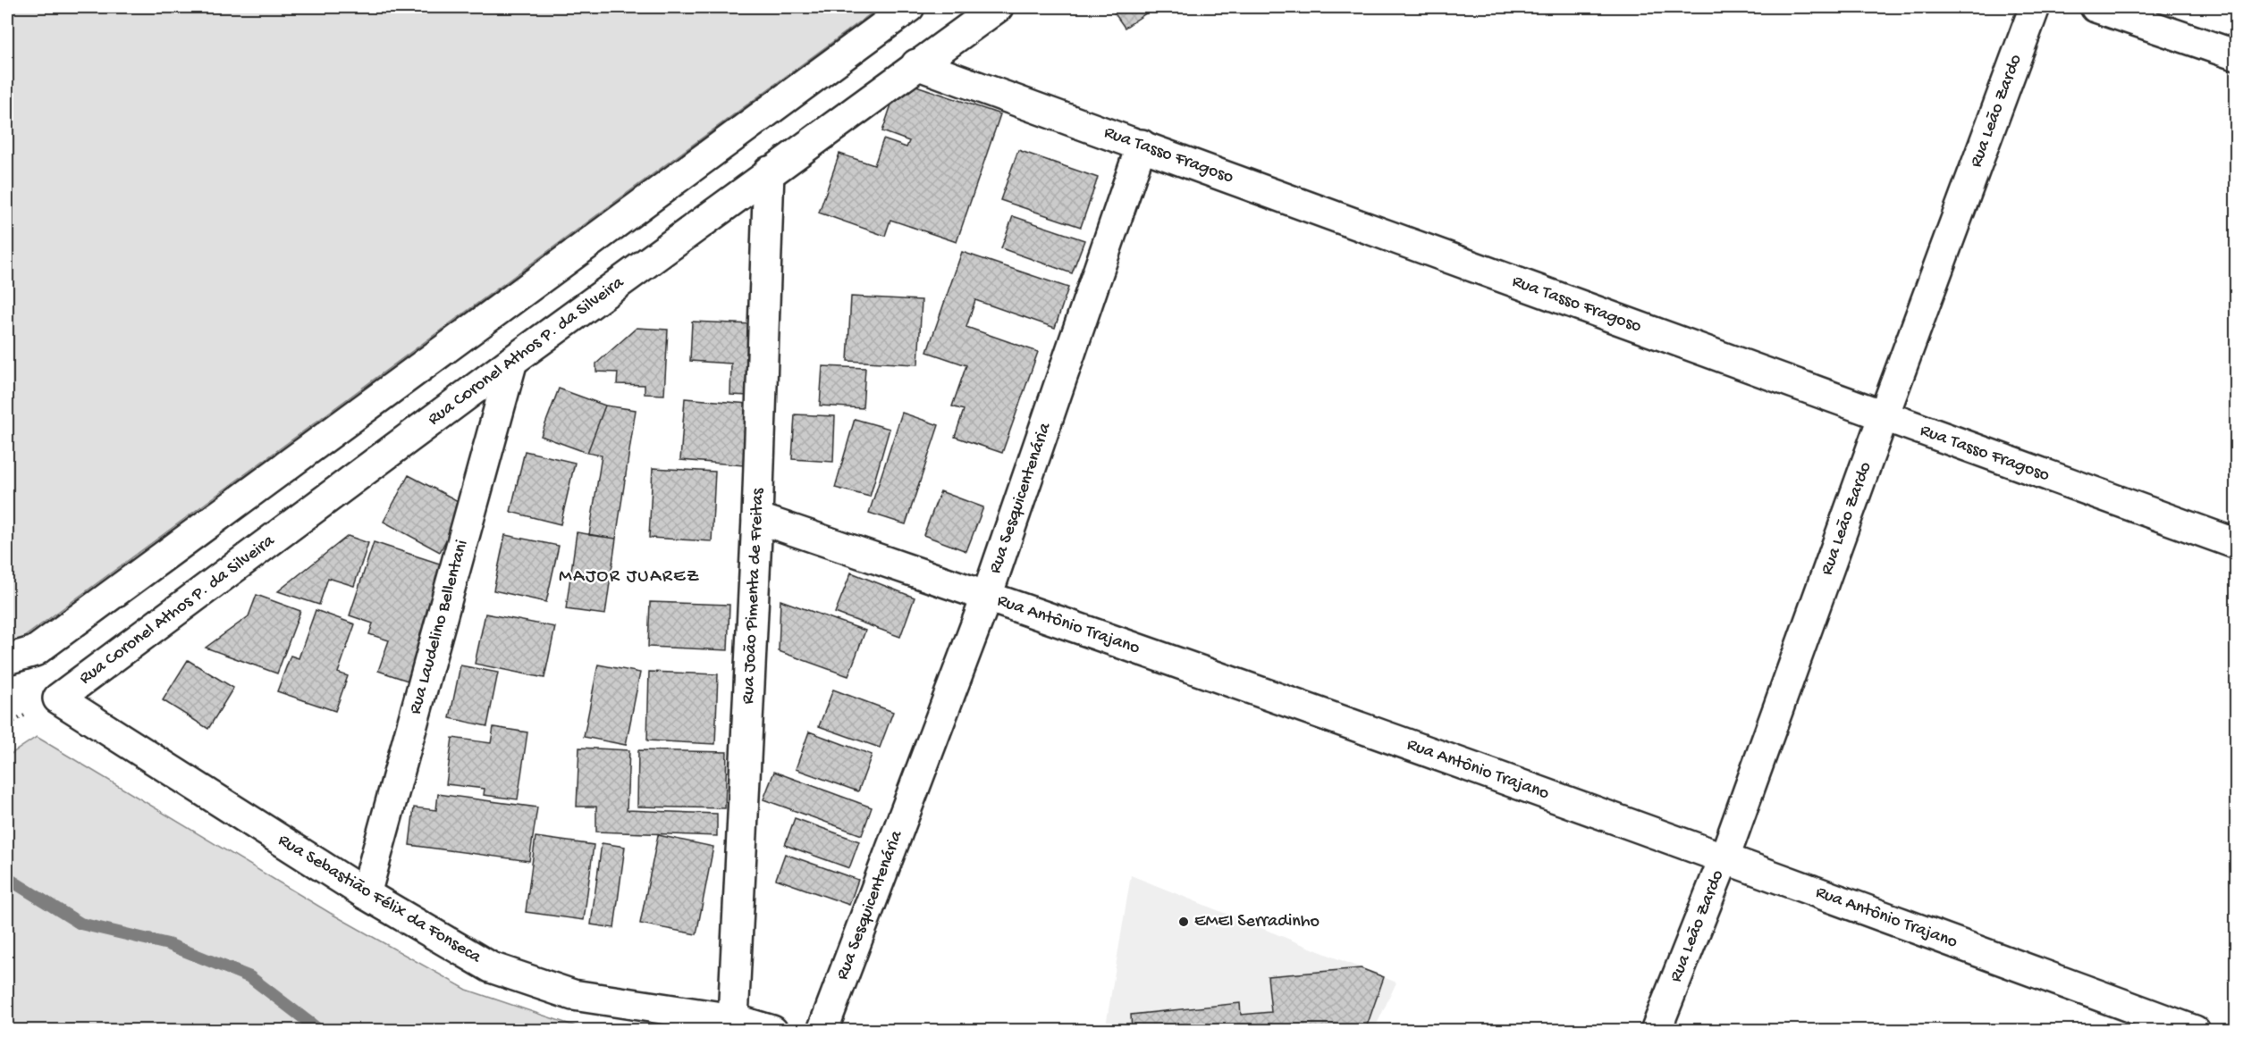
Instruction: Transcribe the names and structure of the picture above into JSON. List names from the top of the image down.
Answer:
{
  "streets": {
    "street": [
      "Rua Leão Zardo",
      "Rua Tasso Fragoso",
      "Rua Coronel Athos P. da Silveira",
      "Rua Sesquicentenária",
      "Rua João Pimenta de Freitas",
      "Rua Antônio Trajano",
      "Rua Laudelino Bellentani",
      "Rua Sebastião Félix da Fonseca"
    ]
  },
  "crossings": [
    ["Rua Leão Zardo", "Rua Tasso Fragoso"],
    ["Rua Leão Zardo", "Rua Antônio Trajano"],
    ["Rua Tasso Fragoso", "Rua Coronel Athos P. da Silveira"],
    ["Rua Tasso Fragoso", "Rua Sesquicentenária"],
    ["Rua Coronel Athos P. da Silveira", "Rua João Pimenta de Freitas"],
    ["Rua Coronel Athos P. da Silveira", "Rua Laudelino Bellentani"],
    ["Rua Coronel Athos P. da Silveira", "Rua Sebastião Félix da Fonseca"],
    ["Rua Sesquicentenária", "Rua Antônio Trajano"],
    ["Rua João Pimenta de Freitas", "Rua Antônio Trajano"],
    ["Rua João Pimenta de Freitas", "Rua Sebastião Félix da Fonseca"],
    ["Rua Laudelino Bellentani", "Rua Sebastião Félix da Fonseca"]
  ],
  "districts": ["MAJOR JUAREZ"],
  "places": ["EMEI Serradinho"]
}
